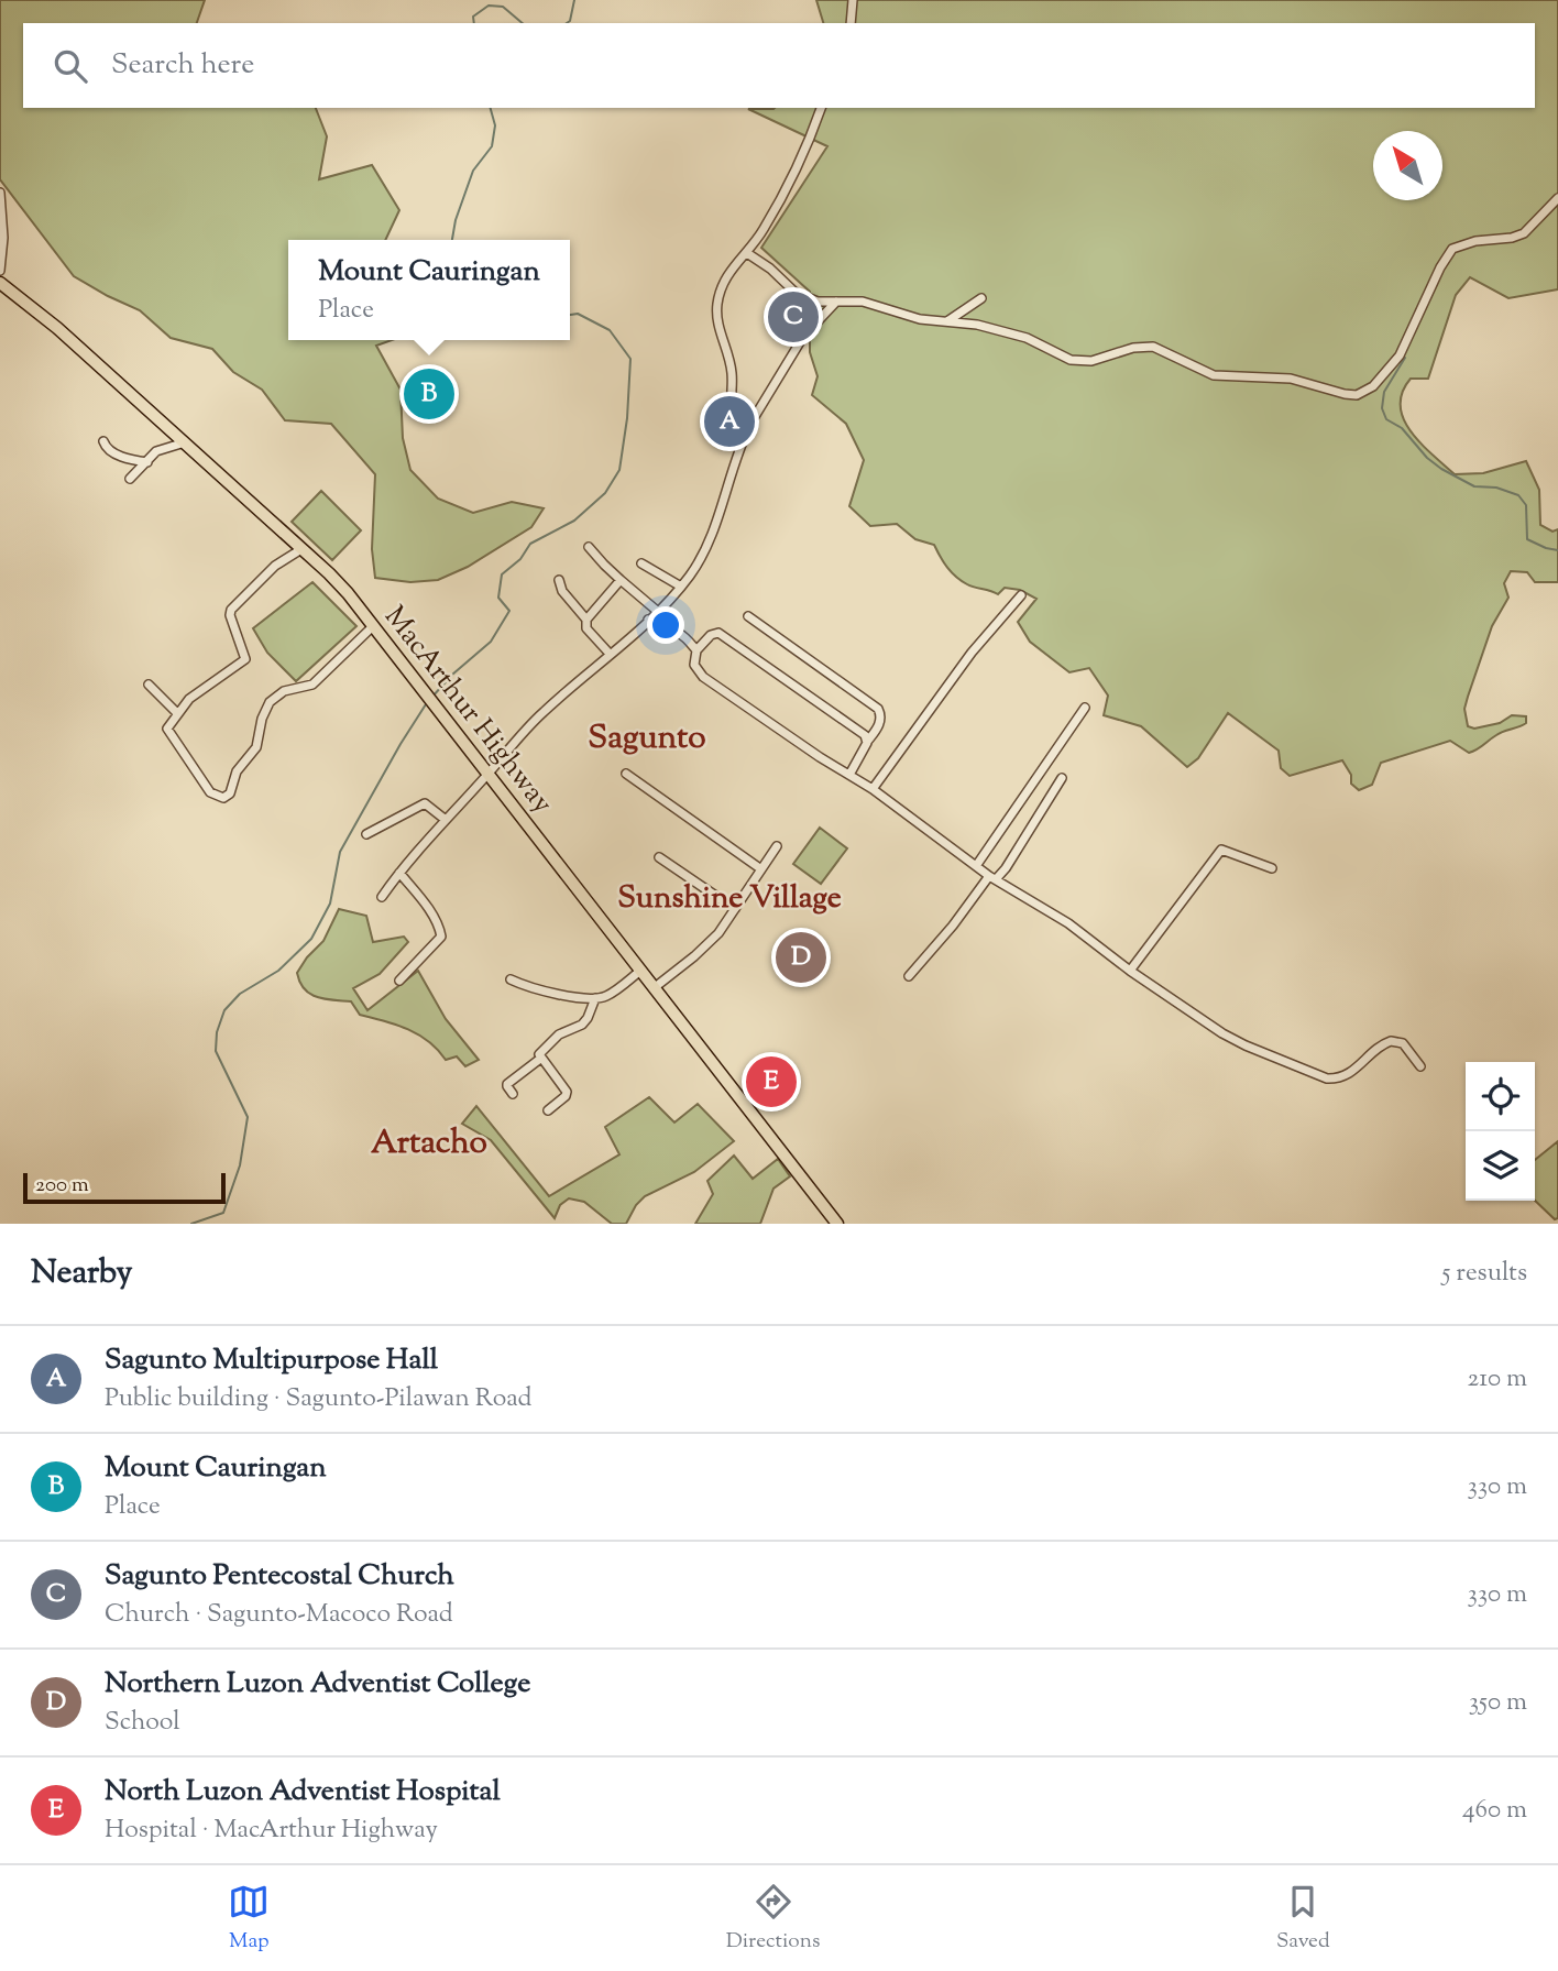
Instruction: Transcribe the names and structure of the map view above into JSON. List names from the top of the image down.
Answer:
{
  "streets": {
    "highway": ["MacArthur Highway"]
  },
  "districts": ["Sagunto", "Sunshine Village", "Artacho"],
  "scale_bar": "200 m",
  "north": "top left",
  "page": {
    "search": "Search here",
    "popup": ["Mount Cauringan", "Place"],
    "pins": [
      "C",
      "B",
      "A",
      "D",
      "E"
    ],
    "scale": "200 m",
    "heading": ["Nearby", "5 results"],
    "list": [
      {
        "mark": "A",
        "name": "Sagunto Multipurpose Hall",
        "note": "Public building · Sagunto-Pilawan Road",
        "value": "210 m"
      },
      {
        "mark": "B",
        "name": "Mount Cauringan",
        "note": "Place",
        "value": "330 m"
      },
      {
        "mark": "C",
        "name": "Sagunto Pentecostal Church",
        "note": "Church · Sagunto-Macoco Road",
        "value": "330 m"
      },
      {
        "mark": "D",
        "name": "Northern Luzon Adventist College",
        "note": "School",
        "value": "350 m"
      },
      {
        "mark": "E",
        "name": "North Luzon Adventist Hospital",
        "note": "Hospital · MacArthur Highway",
        "value": "460 m"
      }
    ],
    "nav": ["Map", "Directions", "Saved"]
  }
}
